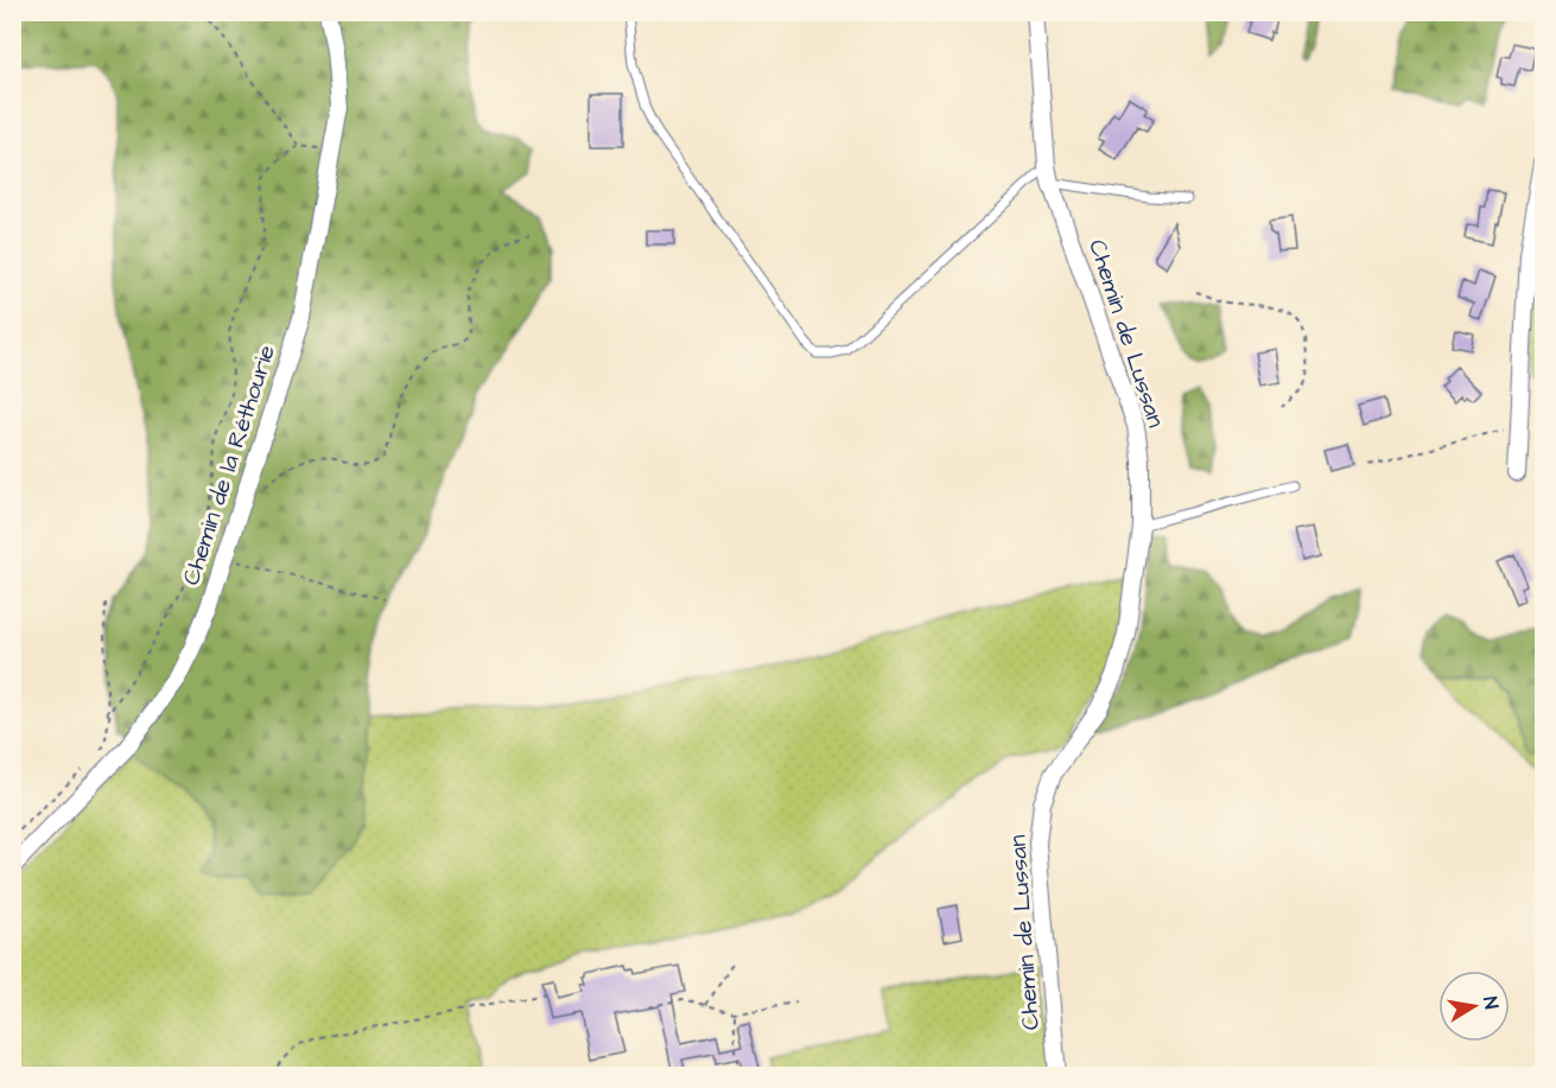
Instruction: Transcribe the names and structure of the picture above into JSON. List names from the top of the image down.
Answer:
{
  "streets": {
    "street": ["Chemin de Lussan", "Chemin de la Réthourie"]
  },
  "north": "right"
}
